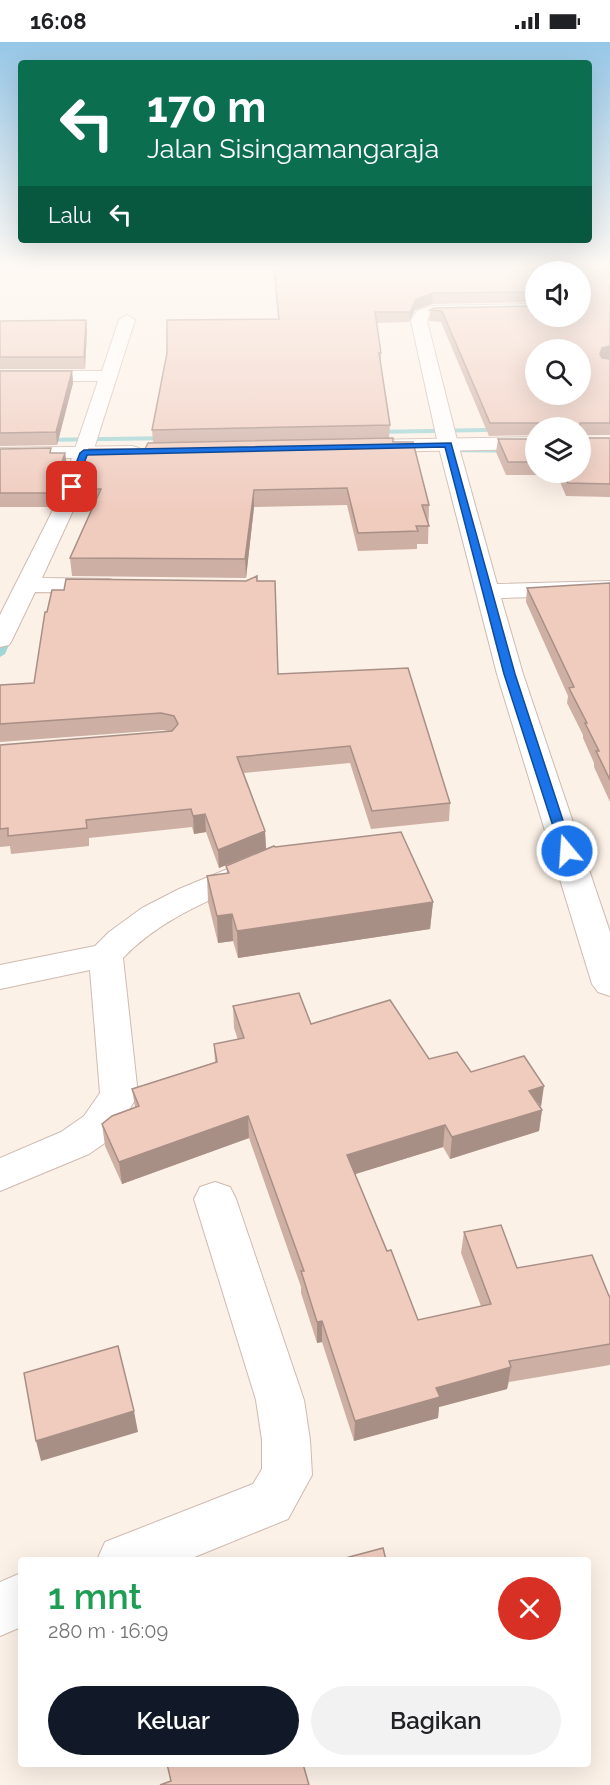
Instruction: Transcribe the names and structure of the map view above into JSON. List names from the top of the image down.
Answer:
{
  "page": {
    "status": "16:08",
    "turn": ["170 m", "Jalan Sisingamangaraja"],
    "then": "Lalu",
    "heading": ["1 mnt", "280 m · 16:09"],
    "buttons": ["Keluar", "Bagikan"]
  }
}
